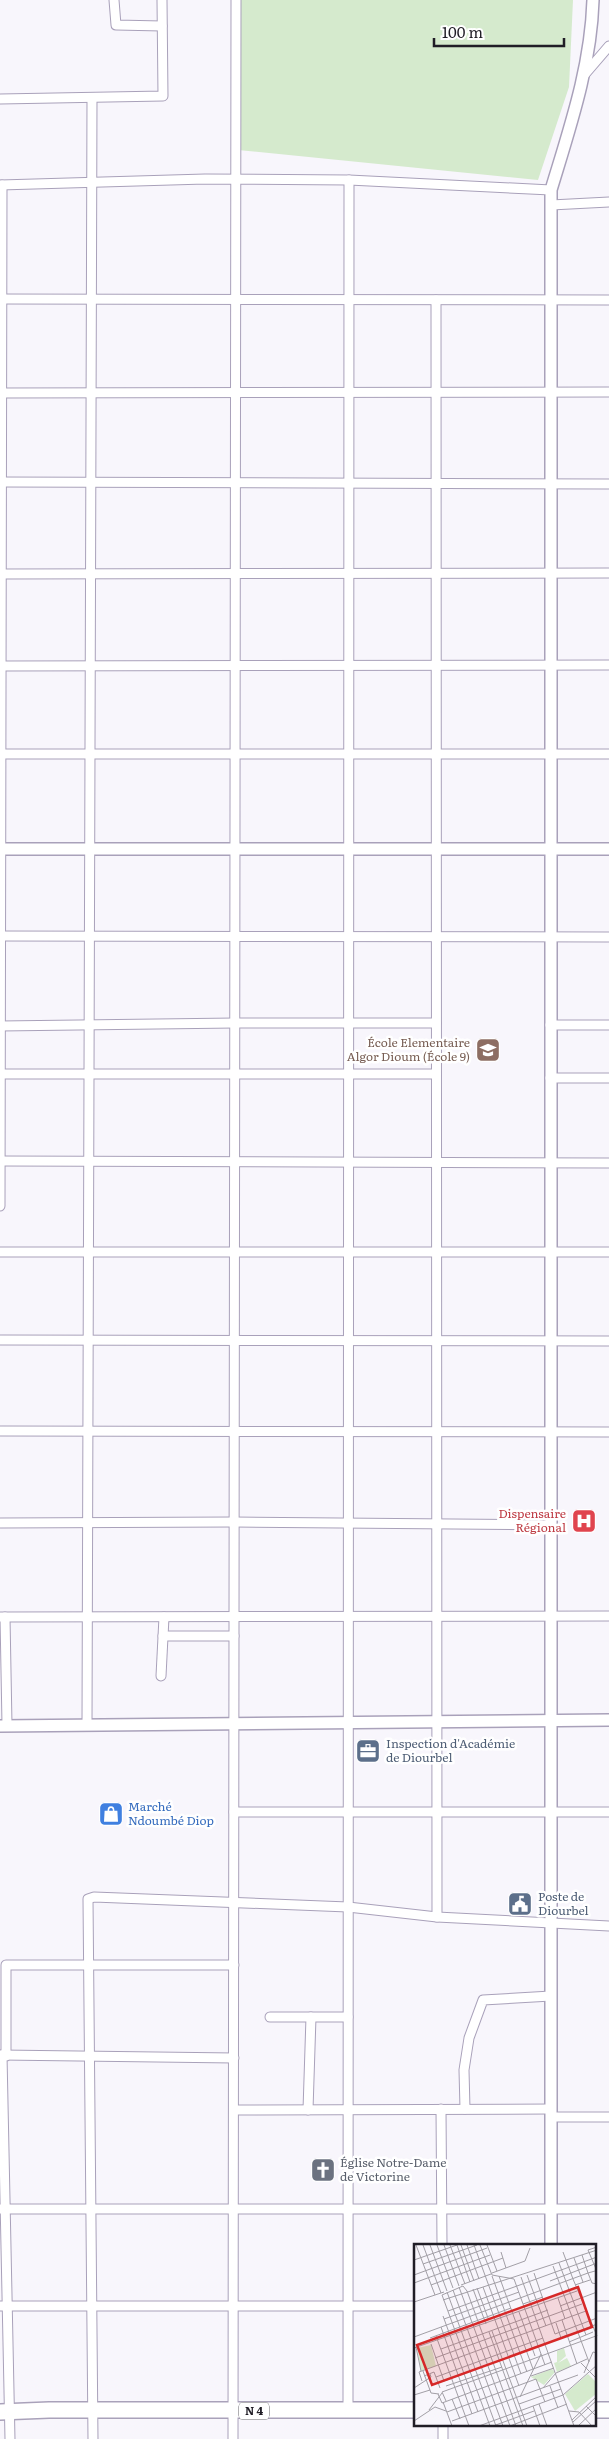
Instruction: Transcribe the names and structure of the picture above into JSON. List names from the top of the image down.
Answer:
{
  "streets": {
    "main road": ["N 4"]
  },
  "places": {
    "school or university": ["École Elementaire Algor Dioum (École 9)"],
    "hospital": ["Dispensaire Régional"],
    "office": ["Inspection d'Académie de Diourbel"],
    "shop": ["Marché Ndoumbé Diop"],
    "public building": ["Poste de Diourbel"],
    "church": ["Église Notre-Dame de Victorine"]
  },
  "scale_bar": "100 m"
}
